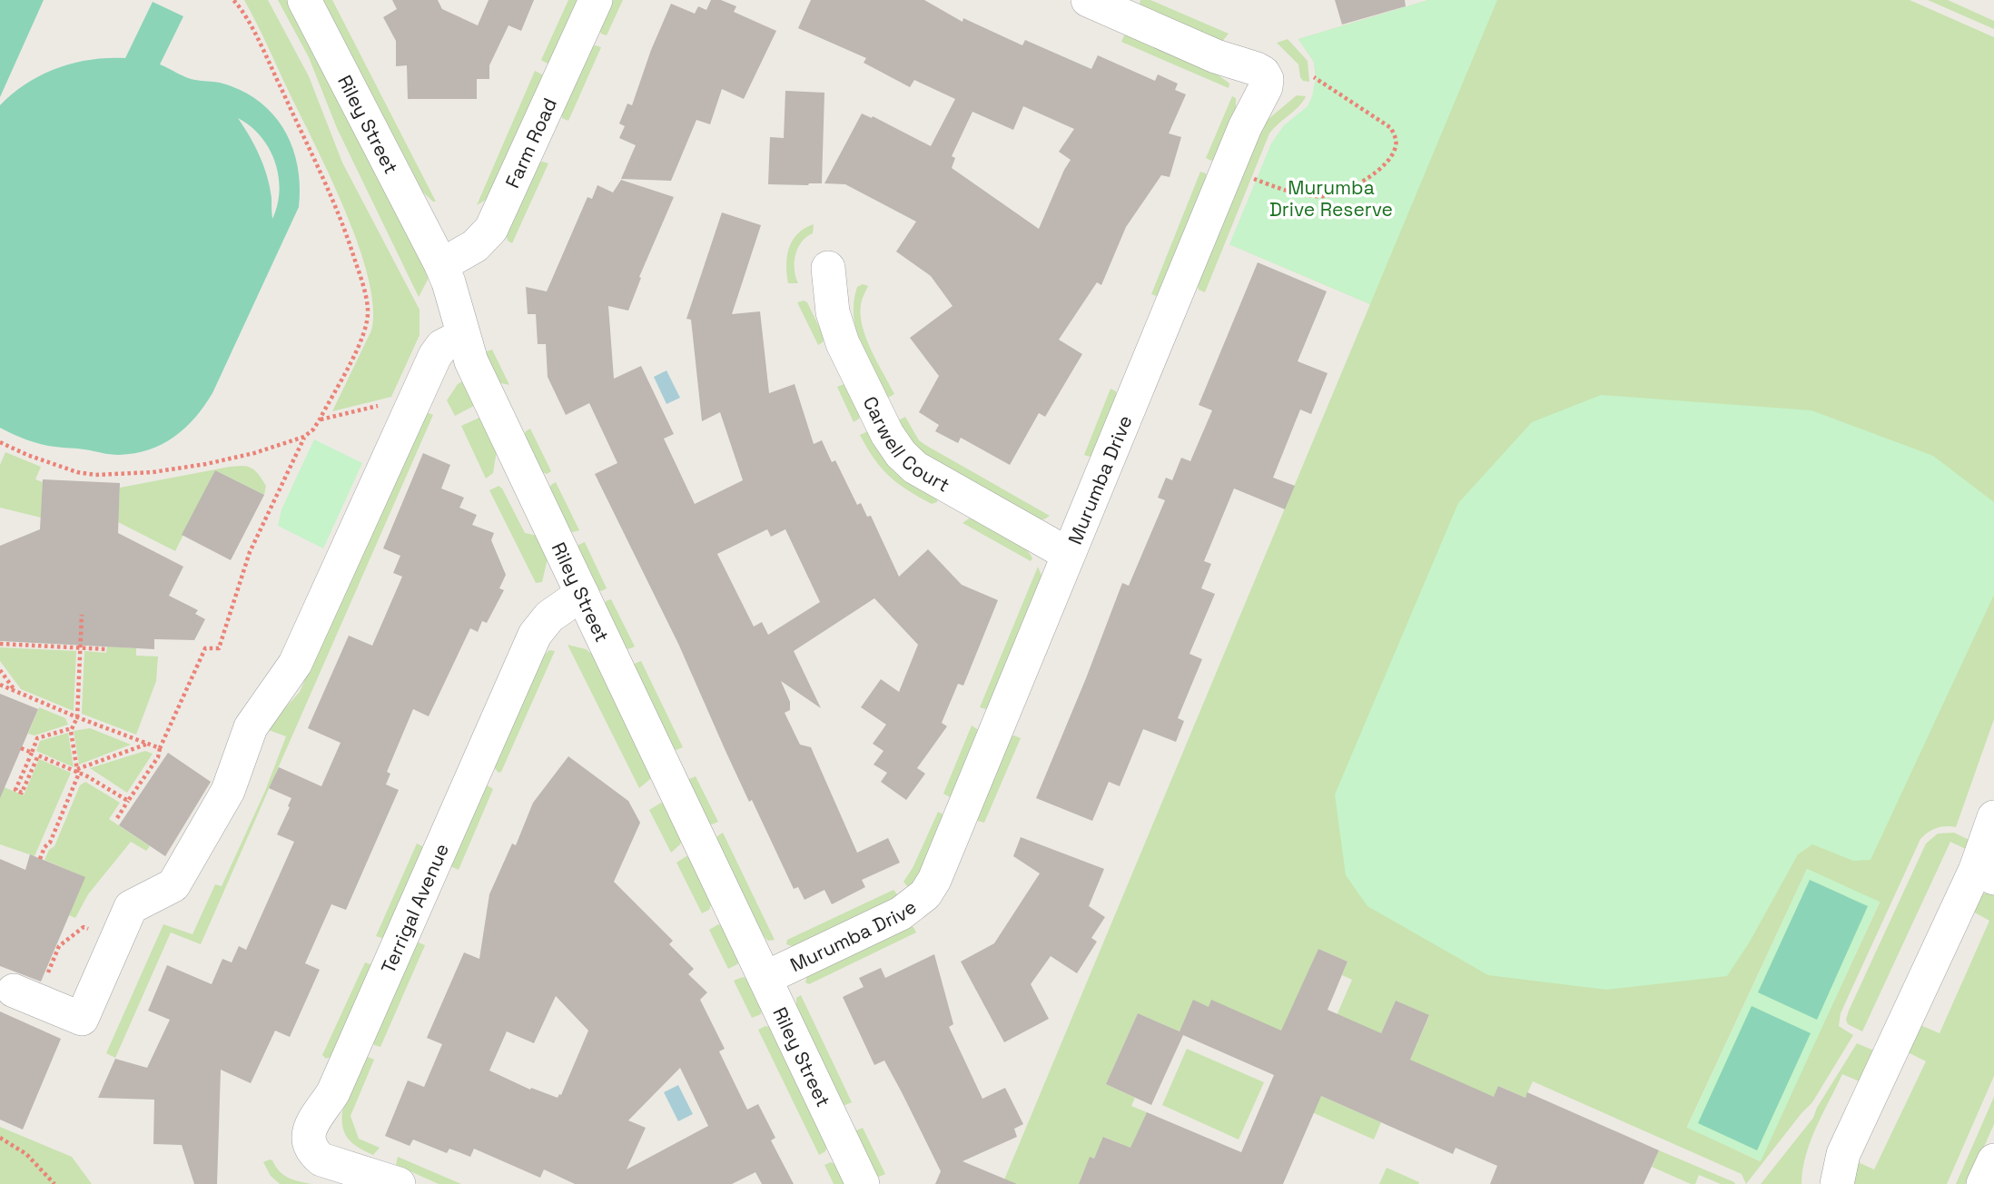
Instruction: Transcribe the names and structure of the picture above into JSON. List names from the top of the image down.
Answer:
{
  "streets": {
    "street": [
      "Riley Street",
      "Farm Road",
      "Carwell Court",
      "Murumba Drive",
      "Terrigal Avenue"
    ]
  },
  "crossings": [
    ["Riley Street", "Farm Road"],
    ["Riley Street", "Murumba Drive"],
    ["Riley Street", "Terrigal Avenue"],
    ["Carwell Court", "Murumba Drive"]
  ],
  "parks": ["Murumba Drive Reserve"]
}
